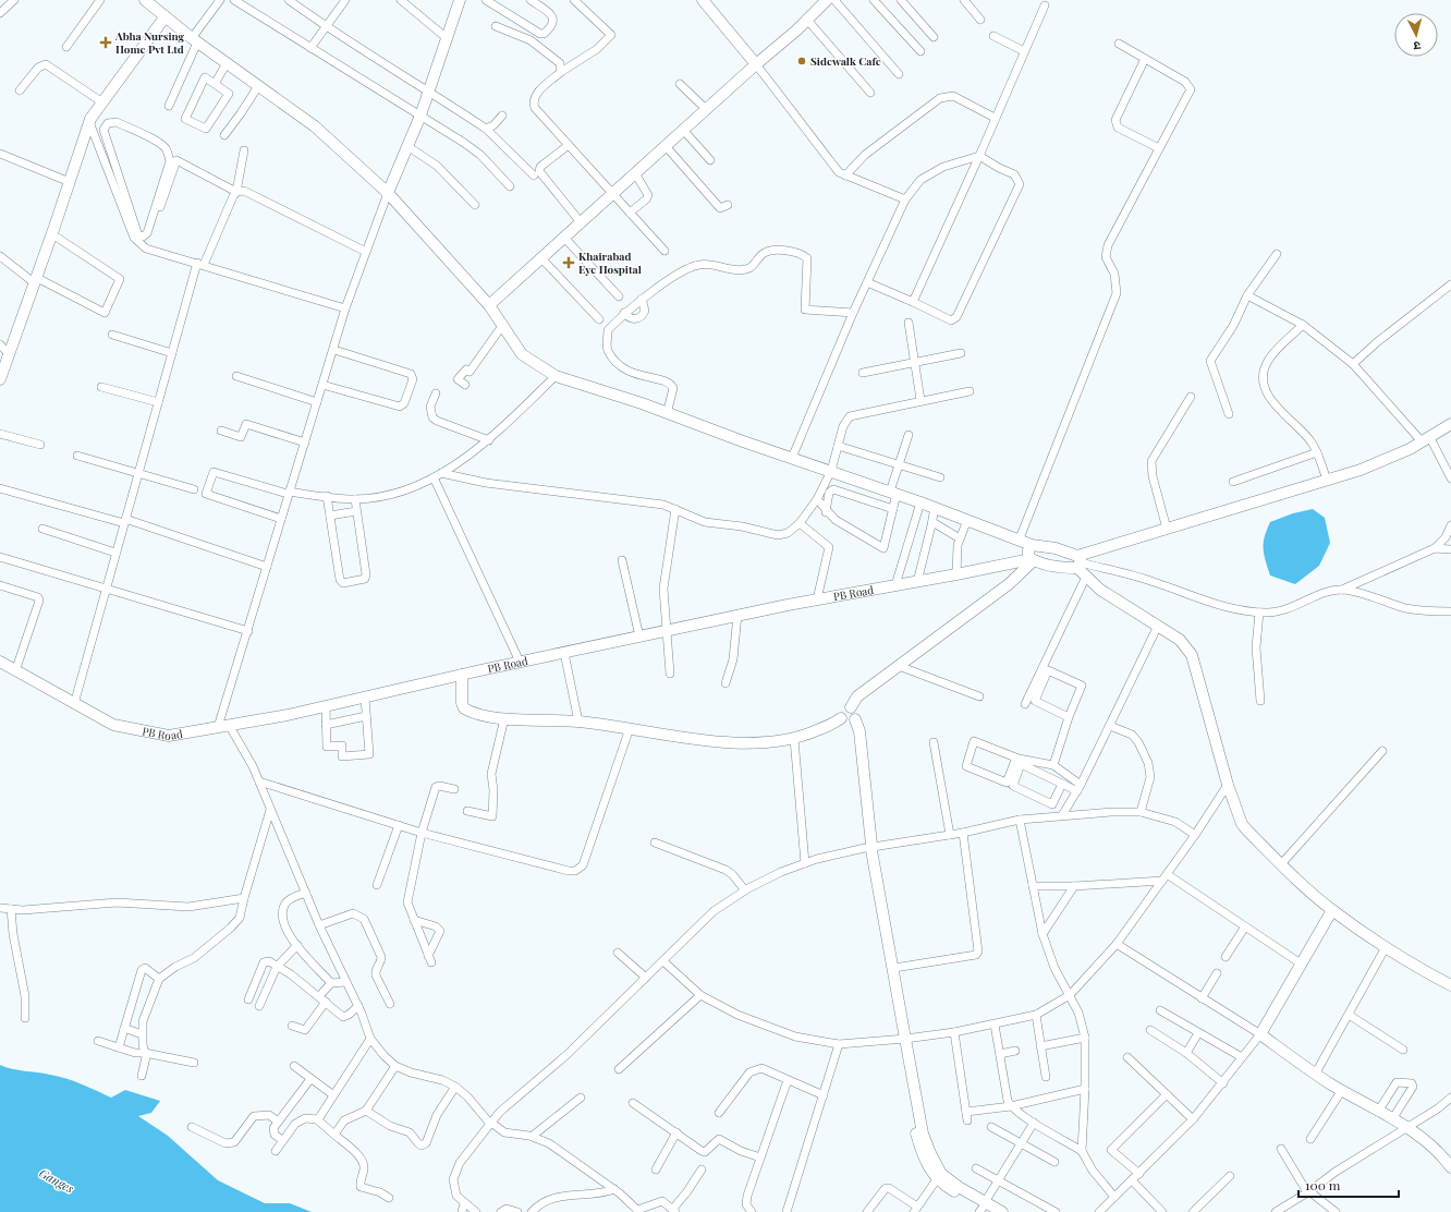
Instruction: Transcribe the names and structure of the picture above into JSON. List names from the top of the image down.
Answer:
{
  "streets": {
    "street": ["PB Road"]
  },
  "water": ["Ganges"],
  "places": {
    "health": ["Abha Nursing Home Pvt Ltd", "Khairabad Eye Hospital"],
    "other": ["Sidewalk Cafe"]
  },
  "scale_bar": "100 m",
  "north": "bottom"
}
